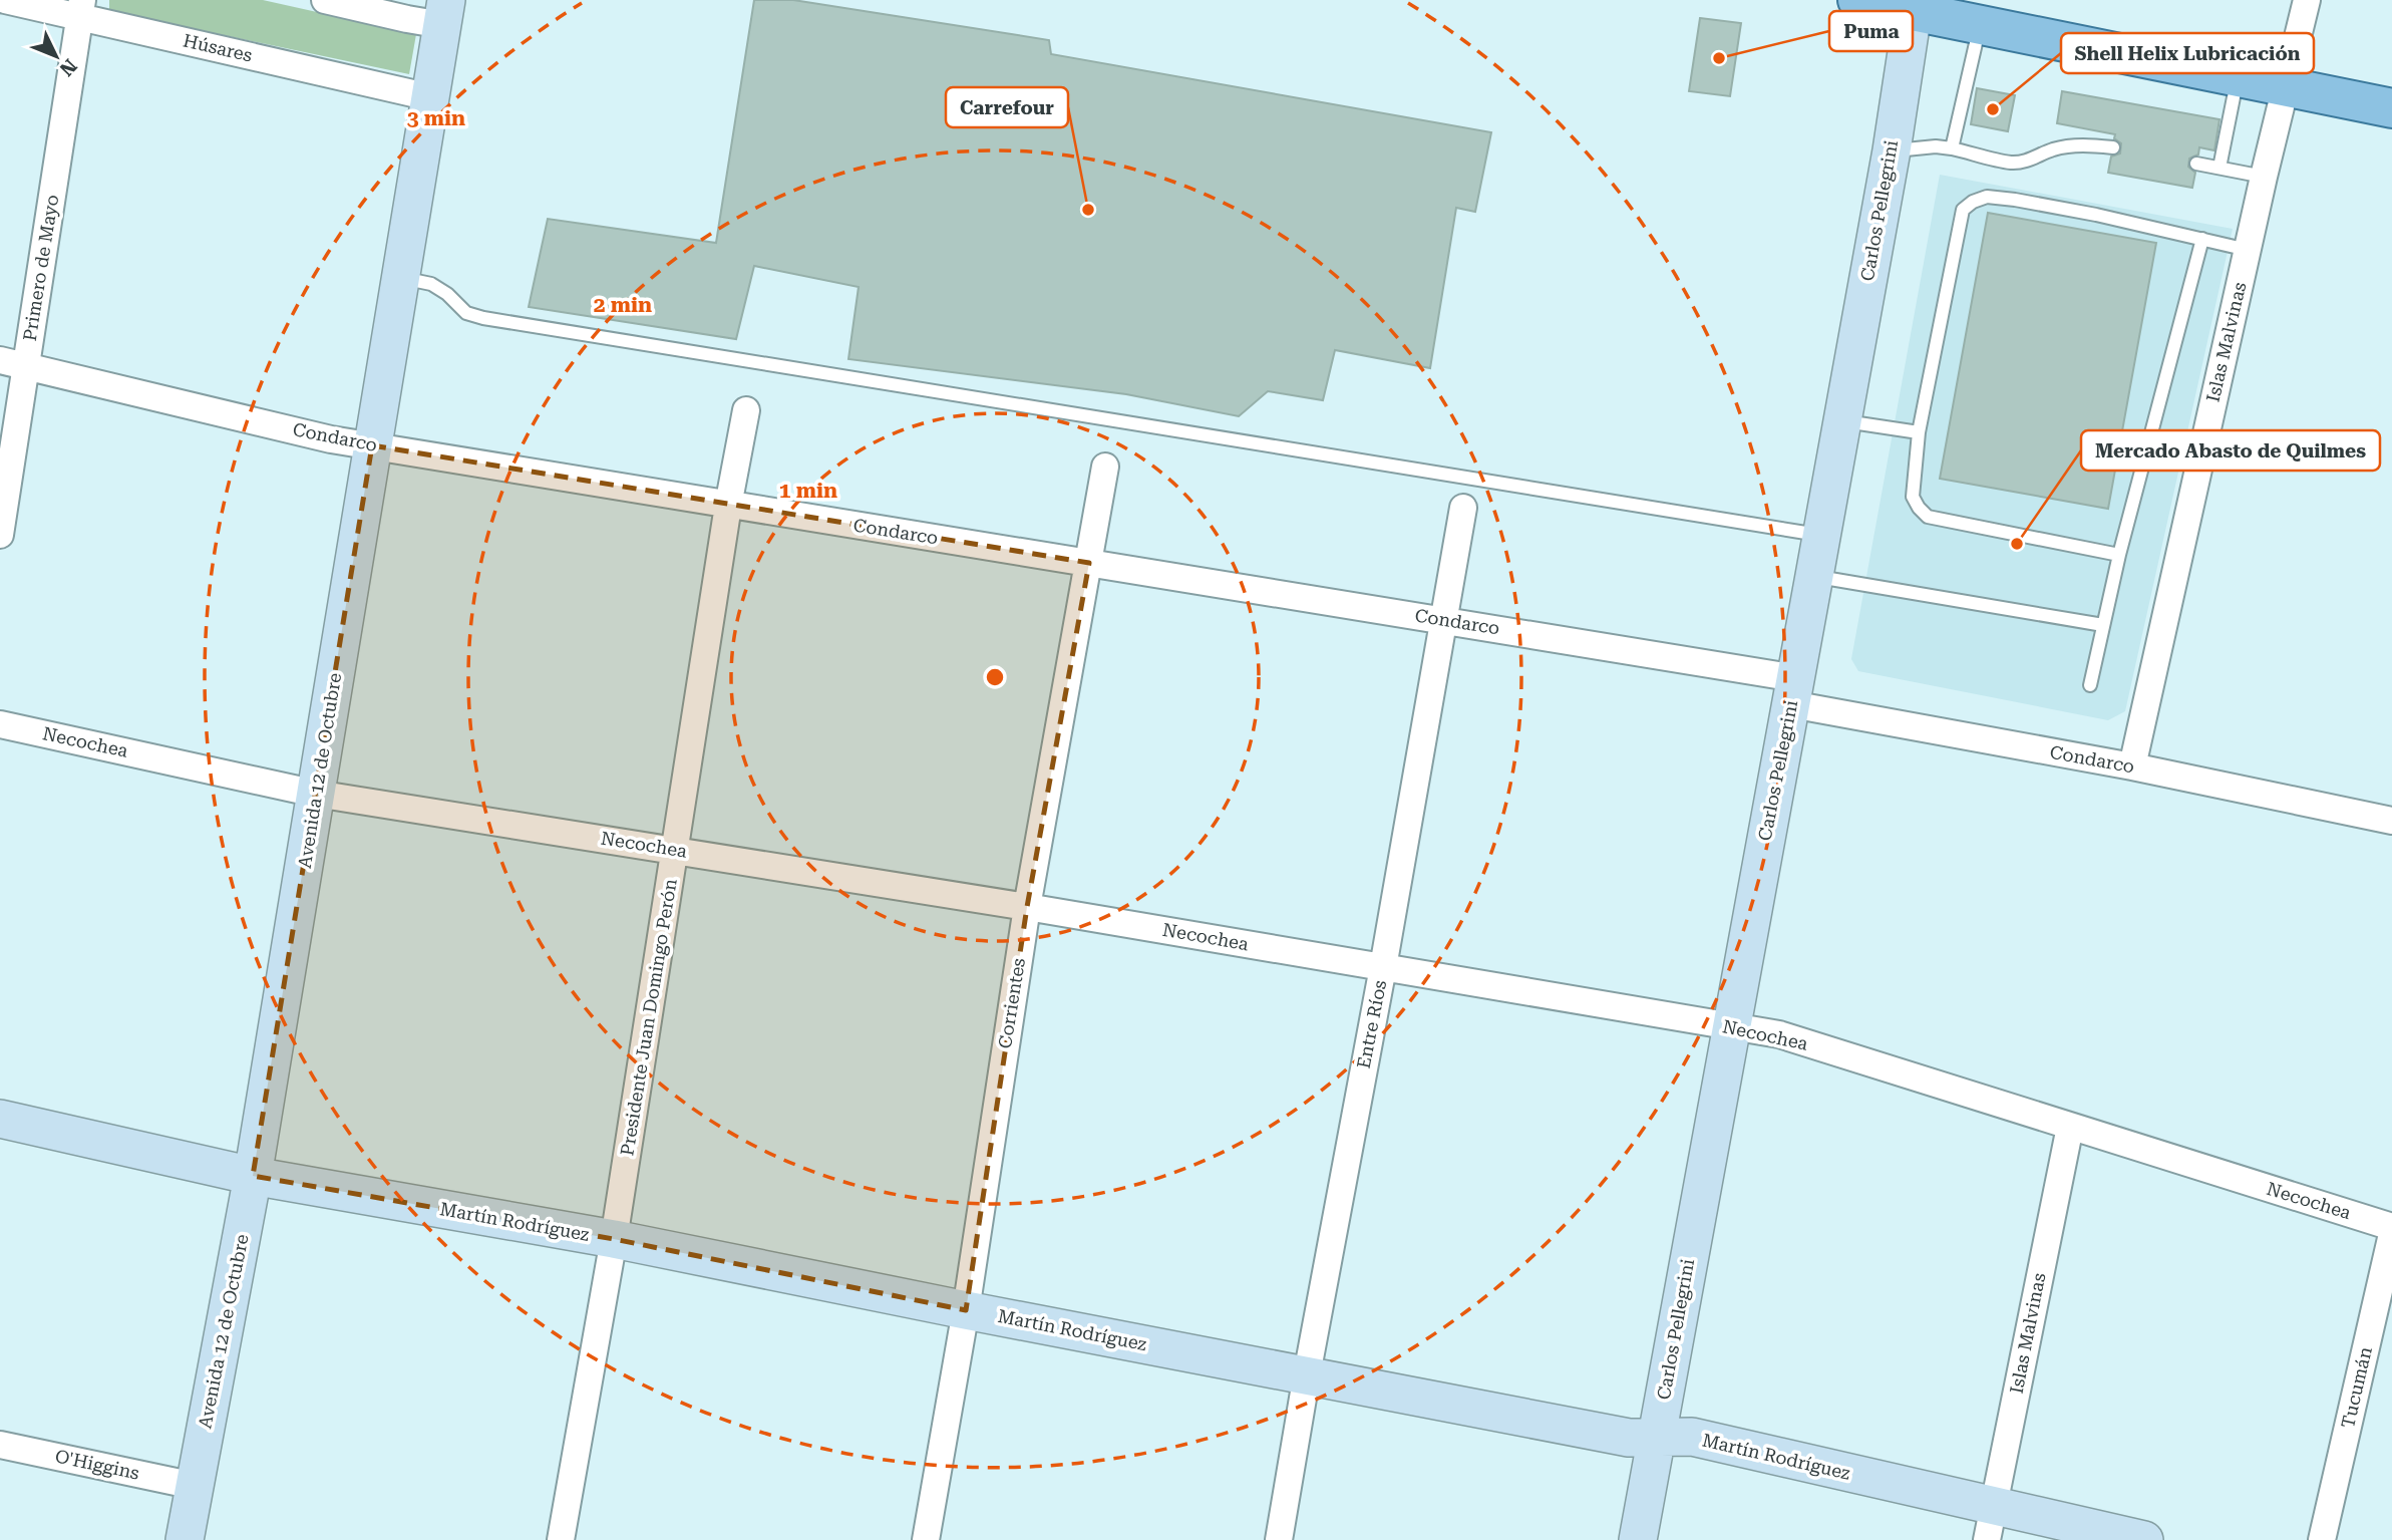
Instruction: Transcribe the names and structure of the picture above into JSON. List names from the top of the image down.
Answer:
{
  "streets": {
    "street": [
      "Húsares",
      "Carlos Pellegrini",
      "Primero de Mayo",
      "Islas Malvinas",
      "Condarco",
      "Necochea",
      "Avenida 12 de Octubre",
      "Corrientes",
      "Presidente Juan Domingo Perón",
      "Entre Ríos",
      "Martín Rodríguez",
      "Tucumán",
      "O'Higgins"
    ]
  },
  "crossings": [
    ["Húsares", "Primero de Mayo"],
    ["Húsares", "Avenida 12 de Octubre"],
    ["Carlos Pellegrini", "Condarco"],
    ["Carlos Pellegrini", "Necochea"],
    ["Carlos Pellegrini", "Martín Rodríguez"],
    ["Primero de Mayo", "Condarco"],
    ["Islas Malvinas", "Condarco"],
    ["Islas Malvinas", "Necochea"],
    ["Islas Malvinas", "Martín Rodríguez"],
    ["Condarco", "Avenida 12 de Octubre"],
    ["Condarco", "Corrientes"],
    ["Condarco", "Presidente Juan Domingo Perón"],
    ["Condarco", "Entre Ríos"],
    ["Necochea", "Avenida 12 de Octubre"],
    ["Necochea", "Corrientes"],
    ["Necochea", "Presidente Juan Domingo Perón"],
    ["Necochea", "Entre Ríos"],
    ["Avenida 12 de Octubre", "Martín Rodríguez"],
    ["Avenida 12 de Octubre", "O'Higgins"],
    ["Corrientes", "Martín Rodríguez"],
    ["Presidente Juan Domingo Perón", "Martín Rodríguez"],
    ["Entre Ríos", "Martín Rodríguez"]
  ],
  "places": [
    "Puma",
    "Shell Helix Lubricación",
    "Carrefour",
    "Mercado Abasto de Quilmes"
  ],
  "north": "bottom right",
  "rings": ["3 min", "2 min", "1 min"]
}
